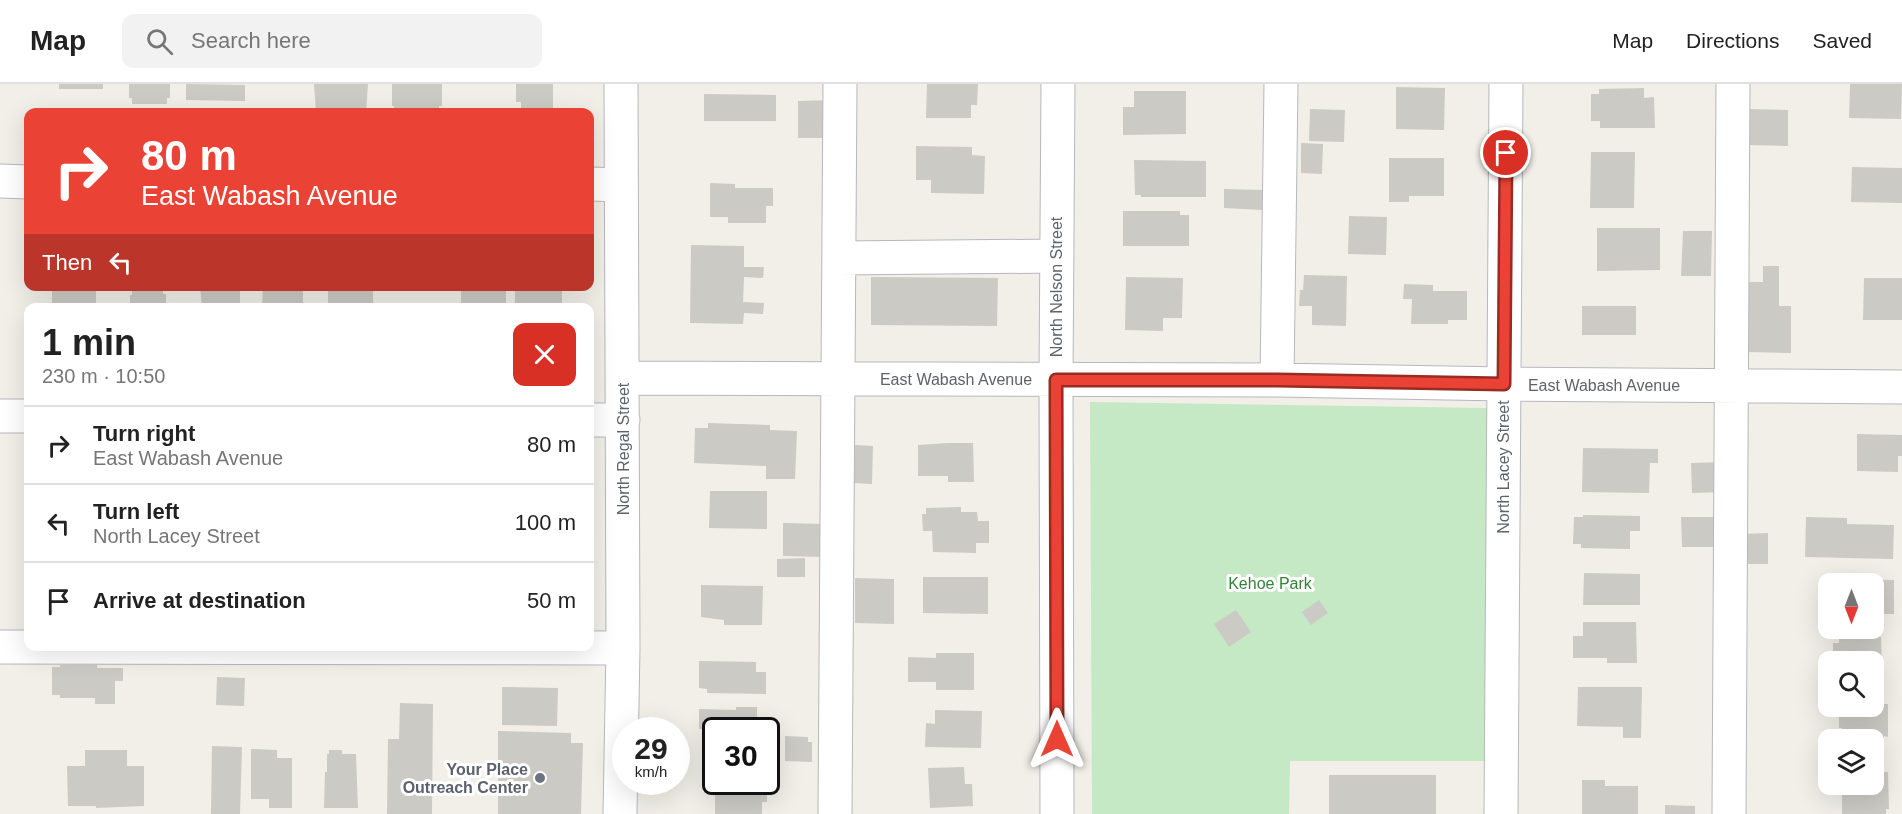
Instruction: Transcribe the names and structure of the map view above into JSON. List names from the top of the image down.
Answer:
{
  "streets": {
    "street": [
      "North Nelson Street",
      "East Wabash Avenue",
      "North Regal Street",
      "North Lacey Street"
    ]
  },
  "crossings": [
    ["North Nelson Street", "East Wabash Avenue"],
    ["East Wabash Avenue", "North Regal Street"],
    ["East Wabash Avenue", "North Lacey Street"]
  ],
  "parks": ["Kehoe Park"],
  "places": ["Your Place Outreach Center"],
  "north": "bottom",
  "page": {
    "header": "Map",
    "search": "Search here",
    "nav": ["Map", "Directions", "Saved"],
    "turn": ["80 m", "East Wabash Avenue"],
    "then": "Then",
    "heading": ["1 min", "230 m · 10:50"],
    "list": [
      {
        "name": "Turn right",
        "note": "East Wabash Avenue",
        "value": "80 m"
      },
      {
        "name": "Turn left",
        "note": "North Lacey Street",
        "value": "100 m"
      },
      {
        "name": "Arrive at destination",
        "value": "50 m"
      }
    ],
    "speed": "29 km/h",
    "limit": "30"
  }
}
